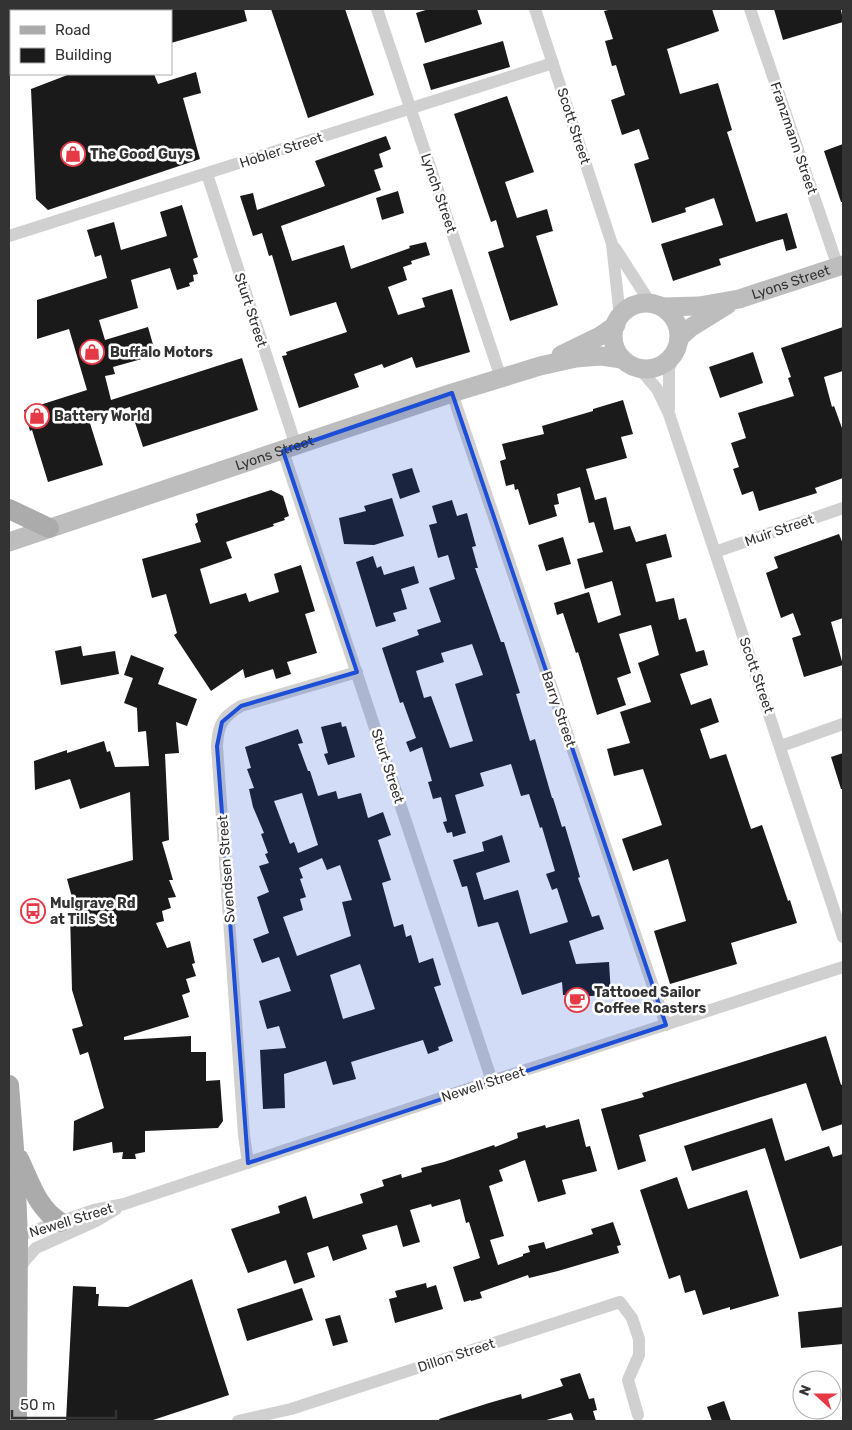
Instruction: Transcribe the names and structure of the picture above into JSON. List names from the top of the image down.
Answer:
{
  "streets": {
    "street": [
      "Scott Street",
      "Franzmann Street",
      "Hobler Street",
      "Lynch Street",
      "Lyons Street",
      "Sturt Street",
      "Muir Street",
      "Barry Street",
      "Svendsen Street",
      "Newell Street",
      "Dillon Street"
    ]
  },
  "crossings": [
    ["Scott Street", "Hobler Street"],
    ["Scott Street", "Lyons Street"],
    ["Scott Street", "Muir Street"],
    ["Franzmann Street", "Lyons Street"],
    ["Hobler Street", "Lynch Street"],
    ["Hobler Street", "Sturt Street"],
    ["Lynch Street", "Lyons Street"],
    ["Lyons Street", "Sturt Street"],
    ["Lyons Street", "Barry Street"],
    ["Sturt Street", "Svendsen Street"],
    ["Sturt Street", "Newell Street"],
    ["Barry Street", "Newell Street"],
    ["Svendsen Street", "Newell Street"]
  ],
  "places": {
    "shop": ["The Good Guys", "Buffalo Motors", "Battery World"],
    "bus stop": ["Mulgrave Rd at Tills St"],
    "cafe": ["Tattooed Sailor Coffee Roasters"]
  },
  "legend": ["Road", "Building"],
  "scale_bar": "50 m",
  "north": "left"
}
